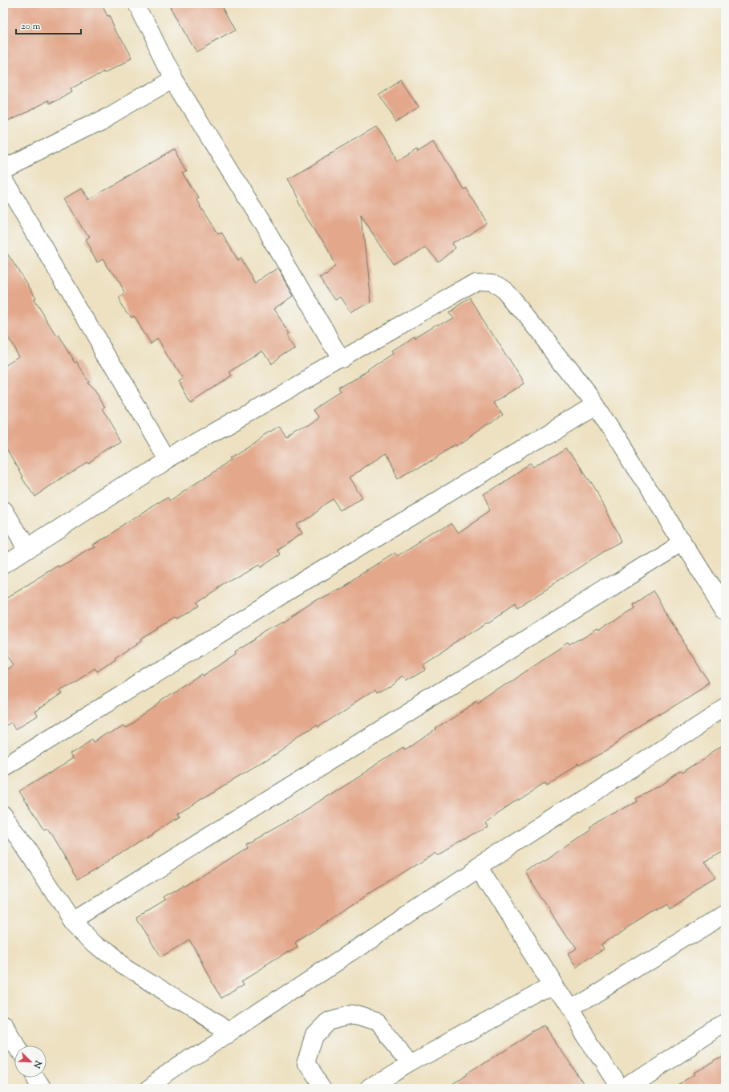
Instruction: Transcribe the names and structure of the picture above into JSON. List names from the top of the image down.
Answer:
{
  "scale_bar": "20 m",
  "north": "bottom right"
}
